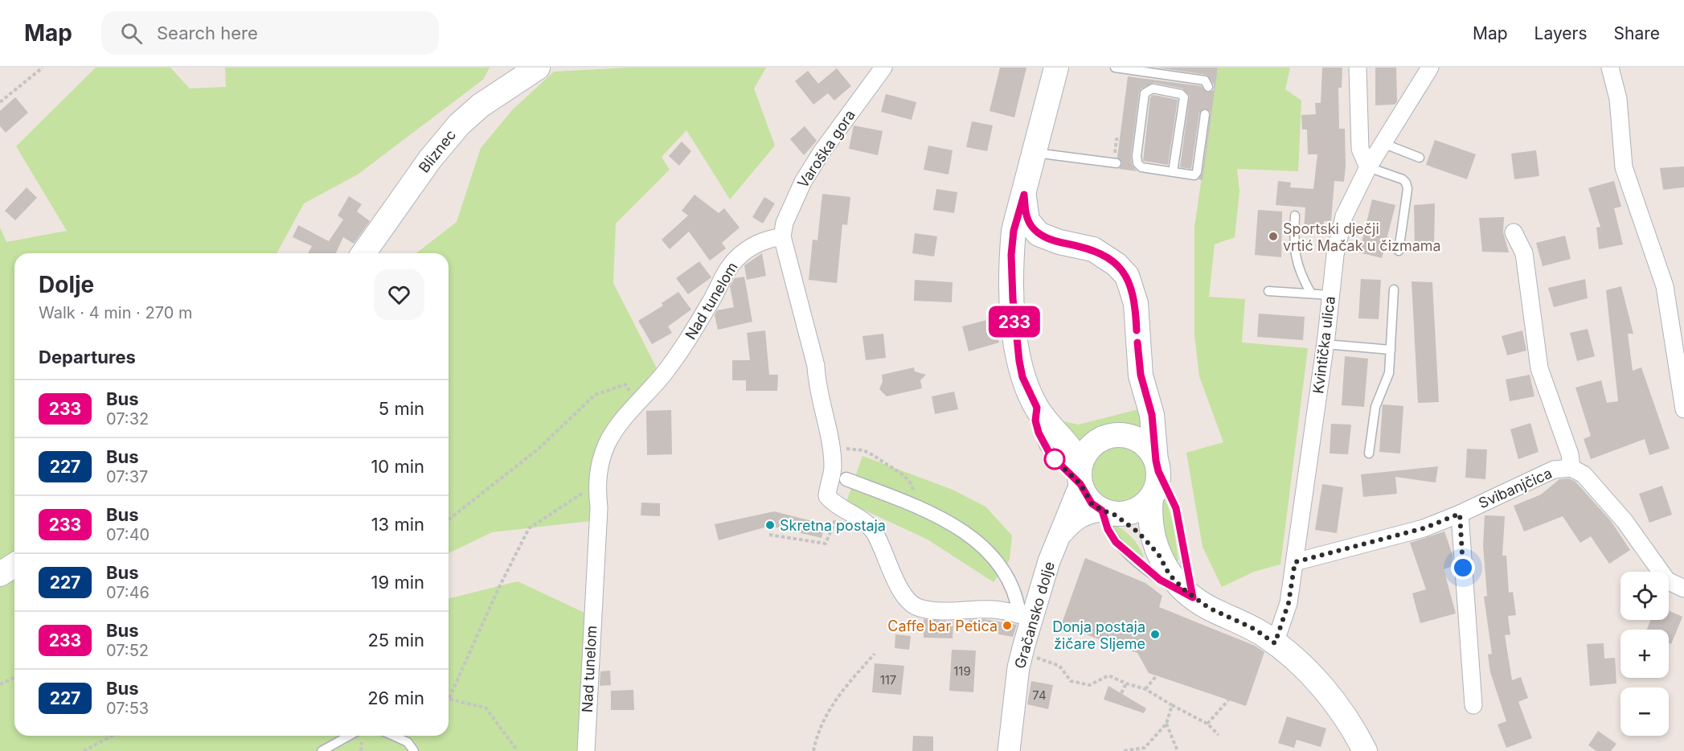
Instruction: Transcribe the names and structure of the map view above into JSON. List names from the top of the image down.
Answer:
{
  "streets": {
    "main road": ["Bliznec"],
    "street": [
      "Varoška gora",
      "Nad tunelom",
      "Kvintička ulica",
      "Svibanjčica",
      "Gračansko dolje"
    ]
  },
  "crossings": [
    ["Varoška gora", "Nad tunelom"],
    ["Kvintička ulica", "Svibanjčica"]
  ],
  "places": [
    "Sportski dječji vrtić Mačak u čizmama",
    "Skretna postaja",
    "Caffe bar Petica",
    "Donja postaja žičare Sljeme"
  ],
  "lines": ["bus line 233"],
  "house_numbers": ["119", "117", "74"],
  "page": {
    "header": "Map",
    "search": "Search here",
    "nav": ["Map", "Layers", "Share"],
    "on_map": "233",
    "heading": [
      ["Dolje", "Walk · 4 min · 270 m"],
      "Departures"
    ],
    "list": [
      {
        "mark": "233",
        "name": "Bus",
        "note": "07:32",
        "value": "5 min"
      },
      {
        "mark": "227",
        "name": "Bus",
        "note": "07:37",
        "value": "10 min"
      },
      {
        "mark": "233",
        "name": "Bus",
        "note": "07:40",
        "value": "13 min"
      },
      {
        "mark": "227",
        "name": "Bus",
        "note": "07:46",
        "value": "19 min"
      },
      {
        "mark": "233",
        "name": "Bus",
        "note": "07:52",
        "value": "25 min"
      },
      {
        "mark": "227",
        "name": "Bus",
        "note": "07:53",
        "value": "26 min"
      }
    ],
    "map_buttons": ["+", "−"]
  }
}
